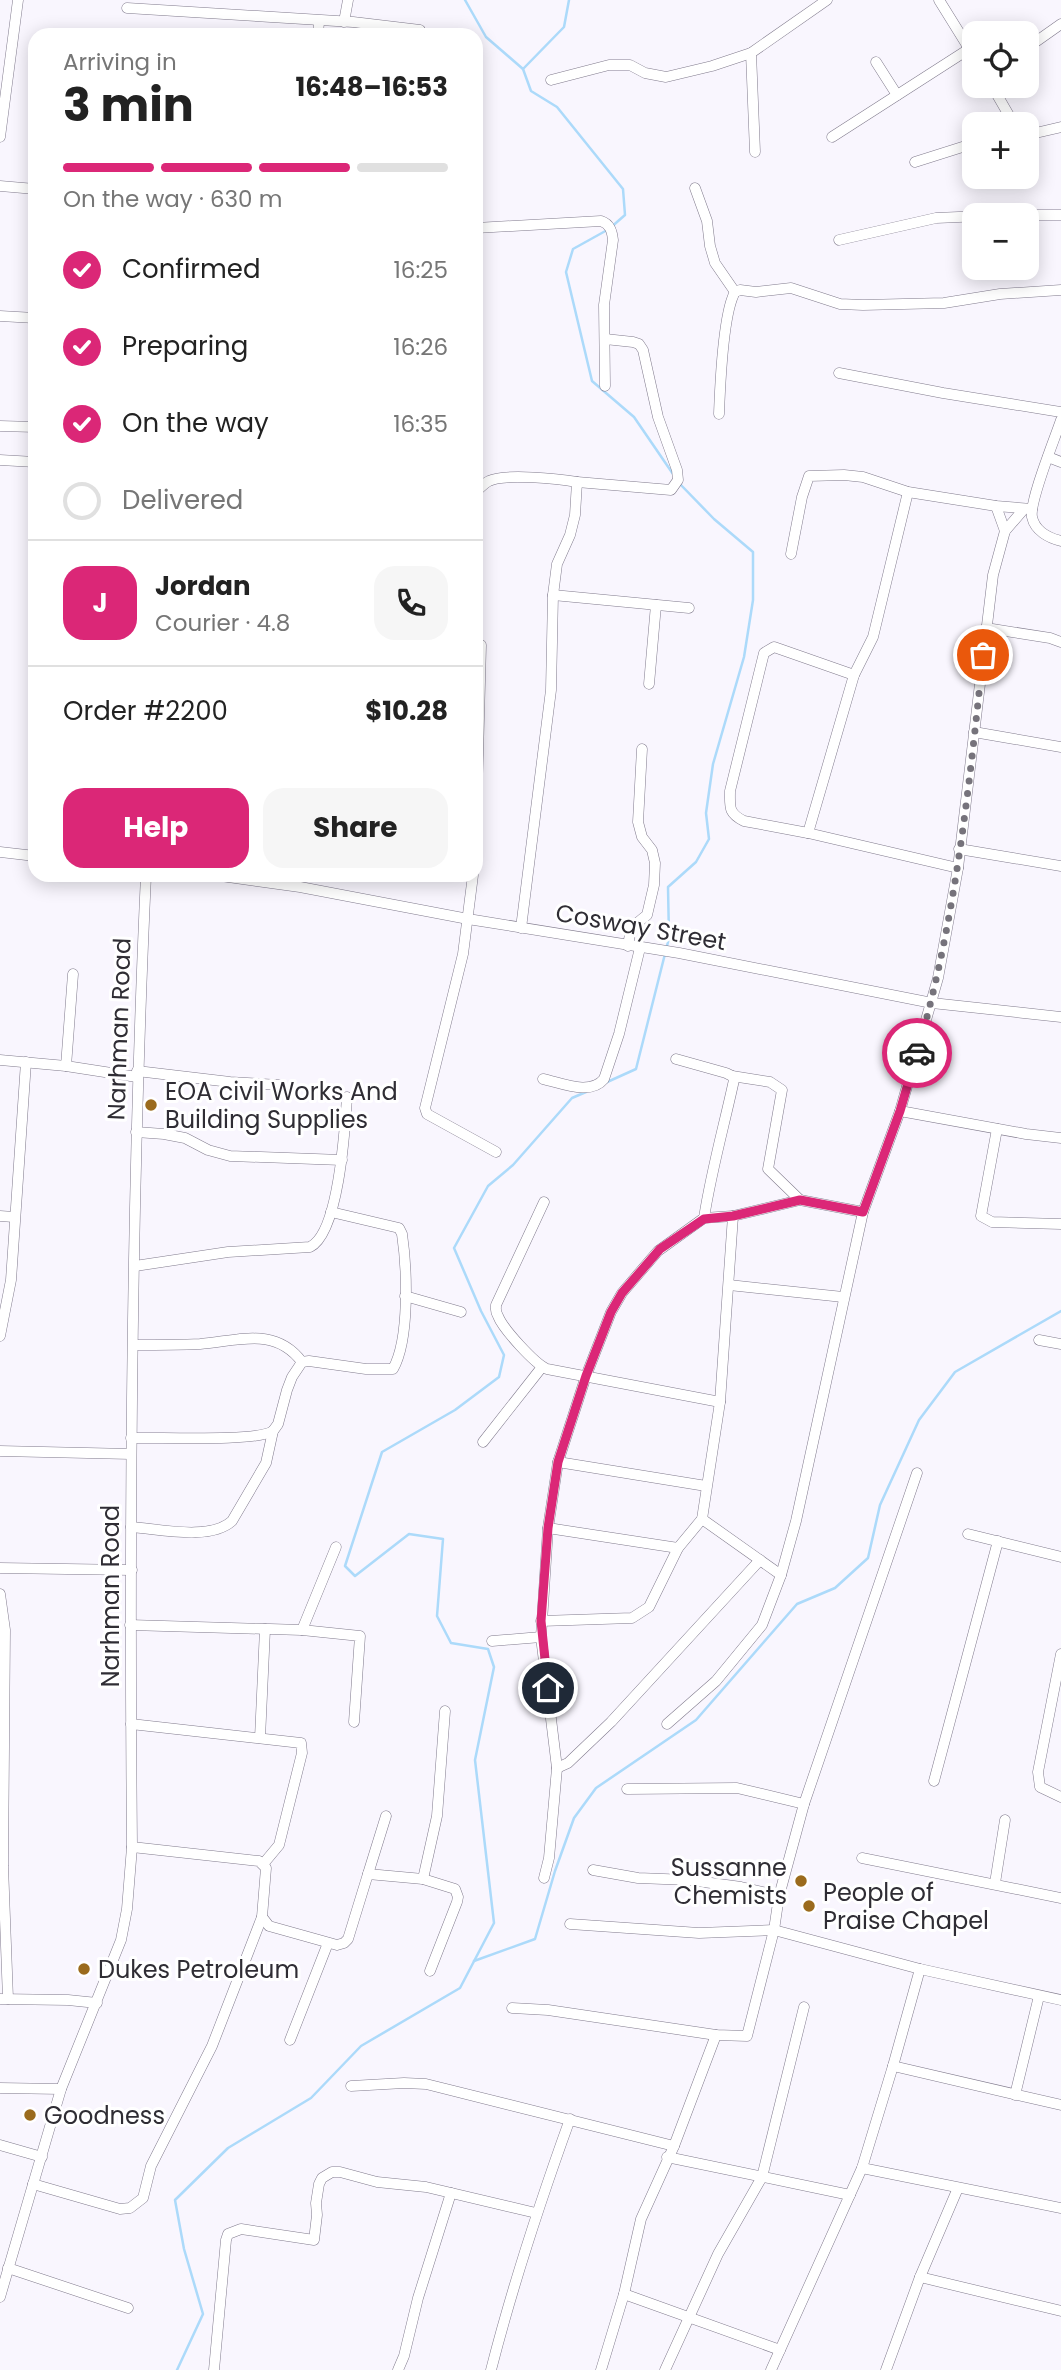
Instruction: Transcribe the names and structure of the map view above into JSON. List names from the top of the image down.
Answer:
{
  "streets": {
    "street": ["Cosway Street", "Narhman Road"]
  },
  "places": [
    "EOA civil Works And Building Supplies",
    "Sussanne Chemists",
    "People of Praise Chapel",
    "Dukes Petroleum",
    "Goodness"
  ],
  "page": {
    "map_buttons": ["+", "−"],
    "heading": ["3 min", "Arriving in", "16:48–16:53"],
    "panel": [
      "Jordan",
      "Courier · 4.8",
      "Order #2200",
      "$10.28"
    ],
    "bar": "On the way · 630 m",
    "list": [
      ["Confirmed", "16:25"],
      ["Preparing", "16:26"],
      ["On the way", "16:35"],
      "Delivered"
    ],
    "round": "J",
    "buttons": ["Help", "Share"]
  }
}
